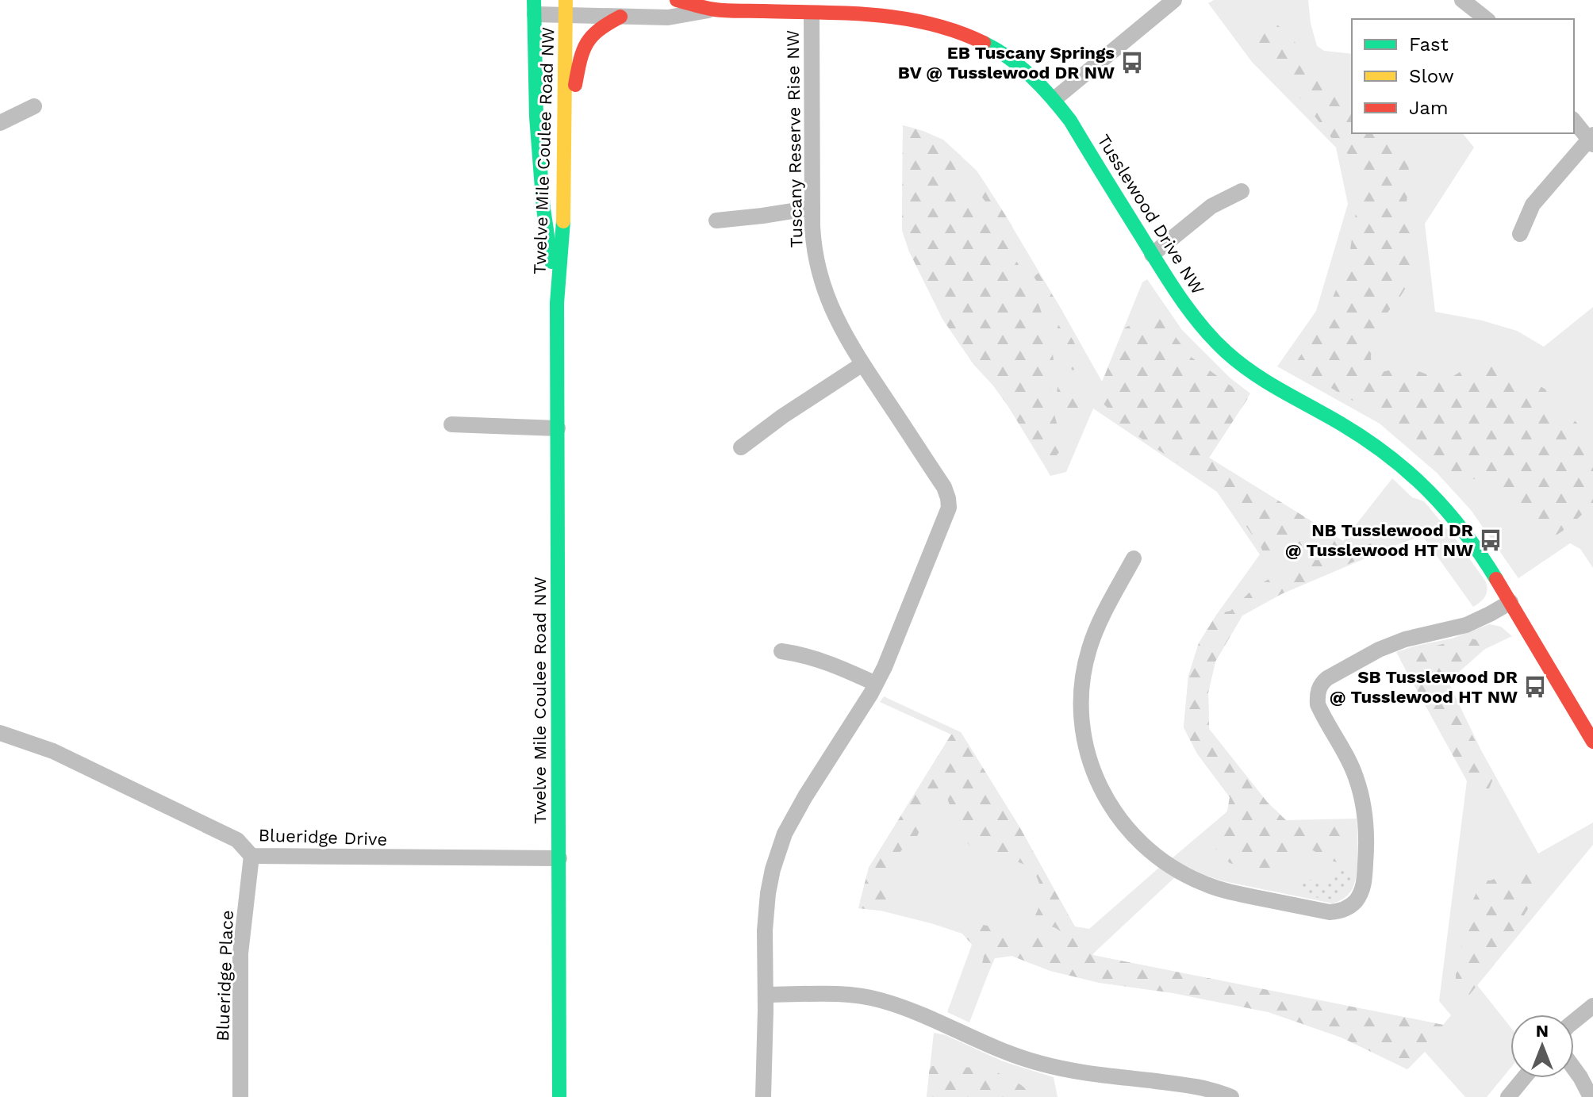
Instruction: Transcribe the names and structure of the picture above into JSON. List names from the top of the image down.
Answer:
{
  "streets": {
    "street": [
      "Tuscany Reserve Rise NW",
      "Twelve Mile Coulee Road NW",
      "Tusslewood Drive NW",
      "Blueridge Drive",
      "Blueridge Place"
    ]
  },
  "crossings": [
    ["Tuscany Reserve Rise NW", "Tusslewood Drive NW"],
    ["Twelve Mile Coulee Road NW", "Tusslewood Drive NW"],
    ["Twelve Mile Coulee Road NW", "Blueridge Drive"],
    ["Blueridge Drive", "Blueridge Place"]
  ],
  "places": {
    "bus stop": ["EB Tuscany Springs BV @ Tusslewood DR NW", "NB Tusslewood DR @ Tusslewood HT NW", "SB Tusslewood DR @ Tusslewood HT NW"]
  },
  "legend": ["Fast", "Slow", "Jam"],
  "north": "top"
}
